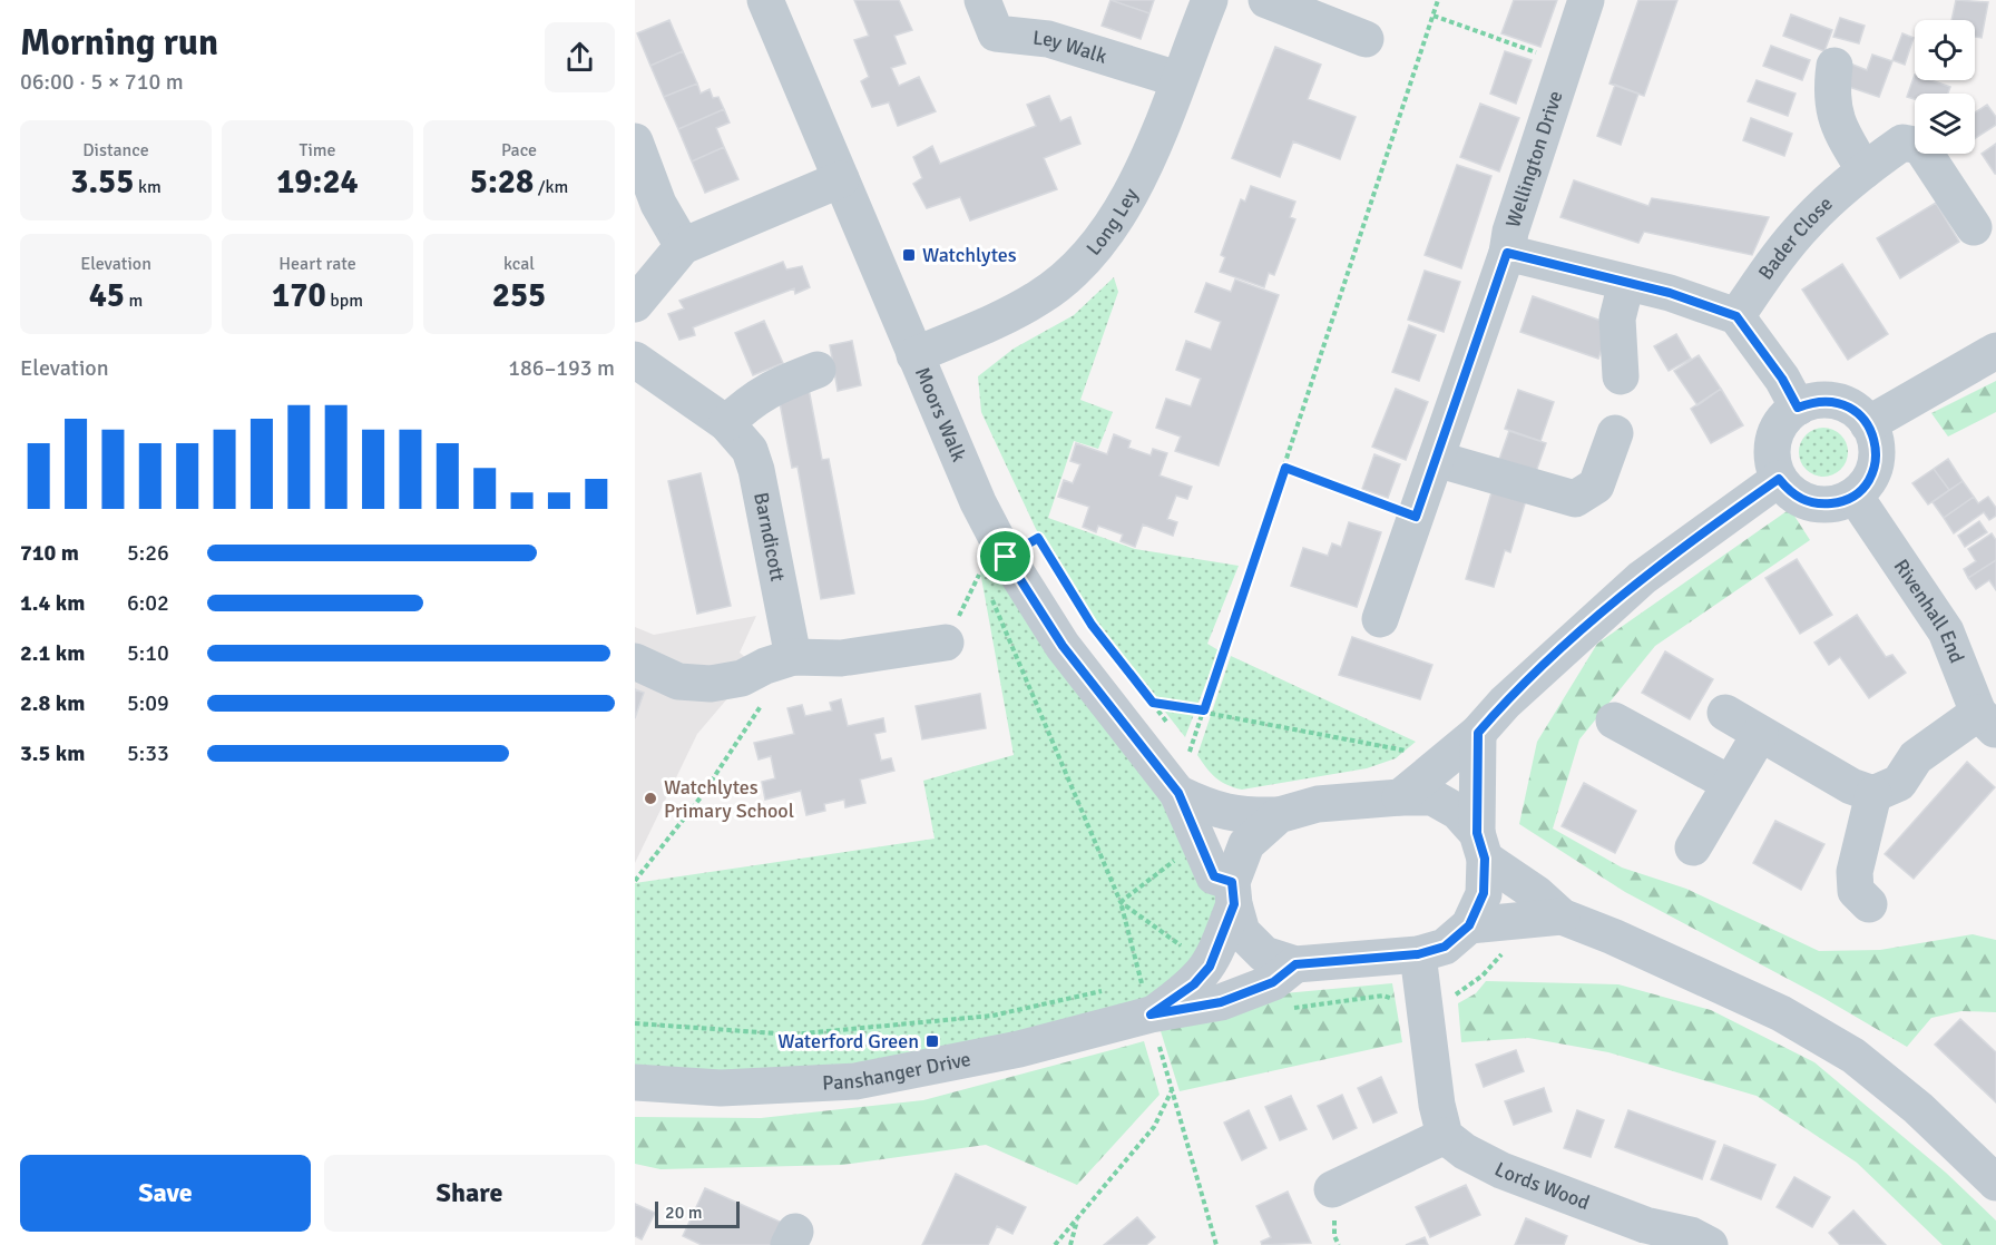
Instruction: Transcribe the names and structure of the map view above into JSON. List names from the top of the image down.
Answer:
{
  "streets": {
    "street": [
      "Ley Walk",
      "Wellington Drive",
      "Long Ley",
      "Bader Close",
      "Moors Walk",
      "Barndicott",
      "Rivenhall End",
      "Panshanger Drive",
      "Lords Wood"
    ]
  },
  "crossings": [
    ["Ley Walk", "Long Ley"],
    ["Long Ley", "Moors Walk"],
    ["Moors Walk", "Panshanger Drive"]
  ],
  "places": {
    "transit": ["Watchlytes", "Waterford Green"],
    "other": ["Watchlytes Primary School"]
  },
  "scale_bar": "20 m",
  "page": {
    "heading": ["Morning run", "06:00 · 5 × 710 m"],
    "stats": [
      ["Distance", "3.55 km"],
      ["Time", "19:24"],
      ["Pace", "5:28 /km"],
      ["Elevation", "45 m"],
      ["Heart rate", "170 bpm"],
      ["kcal", "255"]
    ],
    "chart": ["Elevation", "186–193 m"],
    "list": [
      {
        "name": "710 m",
        "note": "5:26"
      },
      {
        "name": "1.4 km",
        "note": "6:02"
      },
      {
        "name": "2.1 km",
        "note": "5:10"
      },
      {
        "name": "2.8 km",
        "note": "5:09"
      },
      {
        "name": "3.5 km",
        "note": "5:33"
      }
    ],
    "buttons": ["Save", "Share"],
    "scale": "20 m"
  }
}
